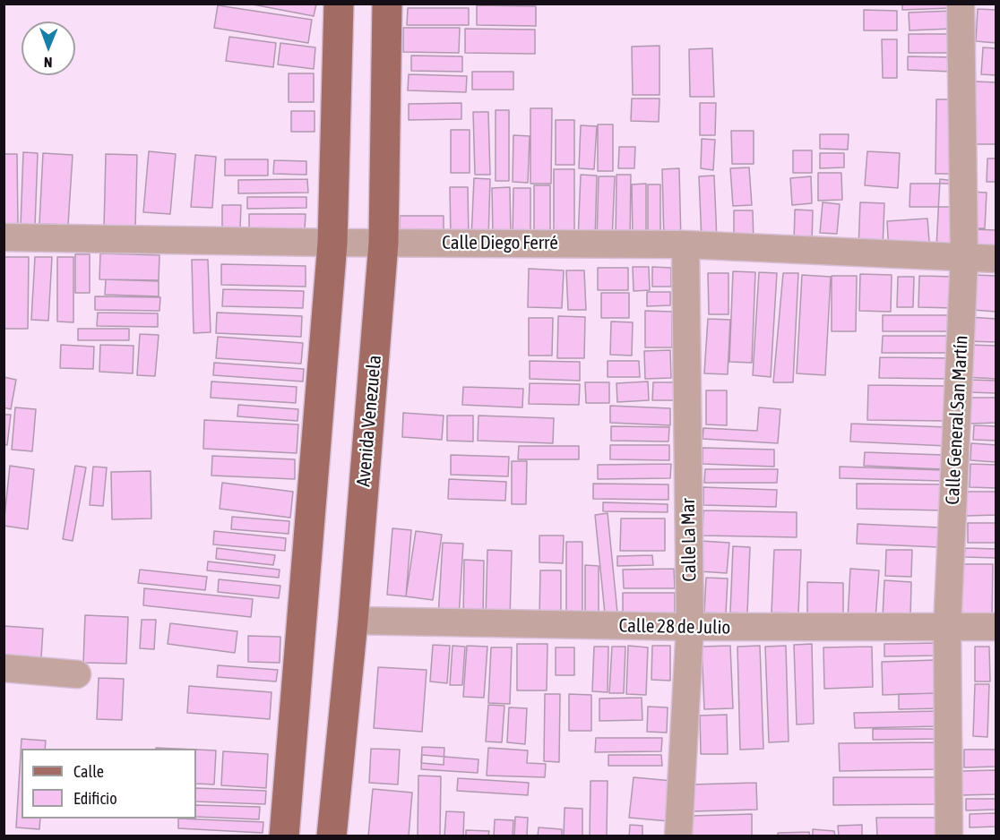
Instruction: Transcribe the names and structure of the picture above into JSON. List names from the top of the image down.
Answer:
{
  "streets": {
    "main road": ["Avenida Venezuela"],
    "street": [
      "Calle Diego Ferré",
      "Calle General San Martín",
      "Calle La Mar",
      "Calle 28 de Julio"
    ]
  },
  "crossings": [
    ["Calle Diego Ferré", "Calle General San Martín"],
    ["Calle Diego Ferré", "Avenida Venezuela"],
    ["Calle Diego Ferré", "Calle La Mar"],
    ["Calle General San Martín", "Calle 28 de Julio"],
    ["Avenida Venezuela", "Calle 28 de Julio"],
    ["Calle La Mar", "Calle 28 de Julio"]
  ],
  "legend": ["Calle", "Edificio"],
  "north": "bottom"
}
